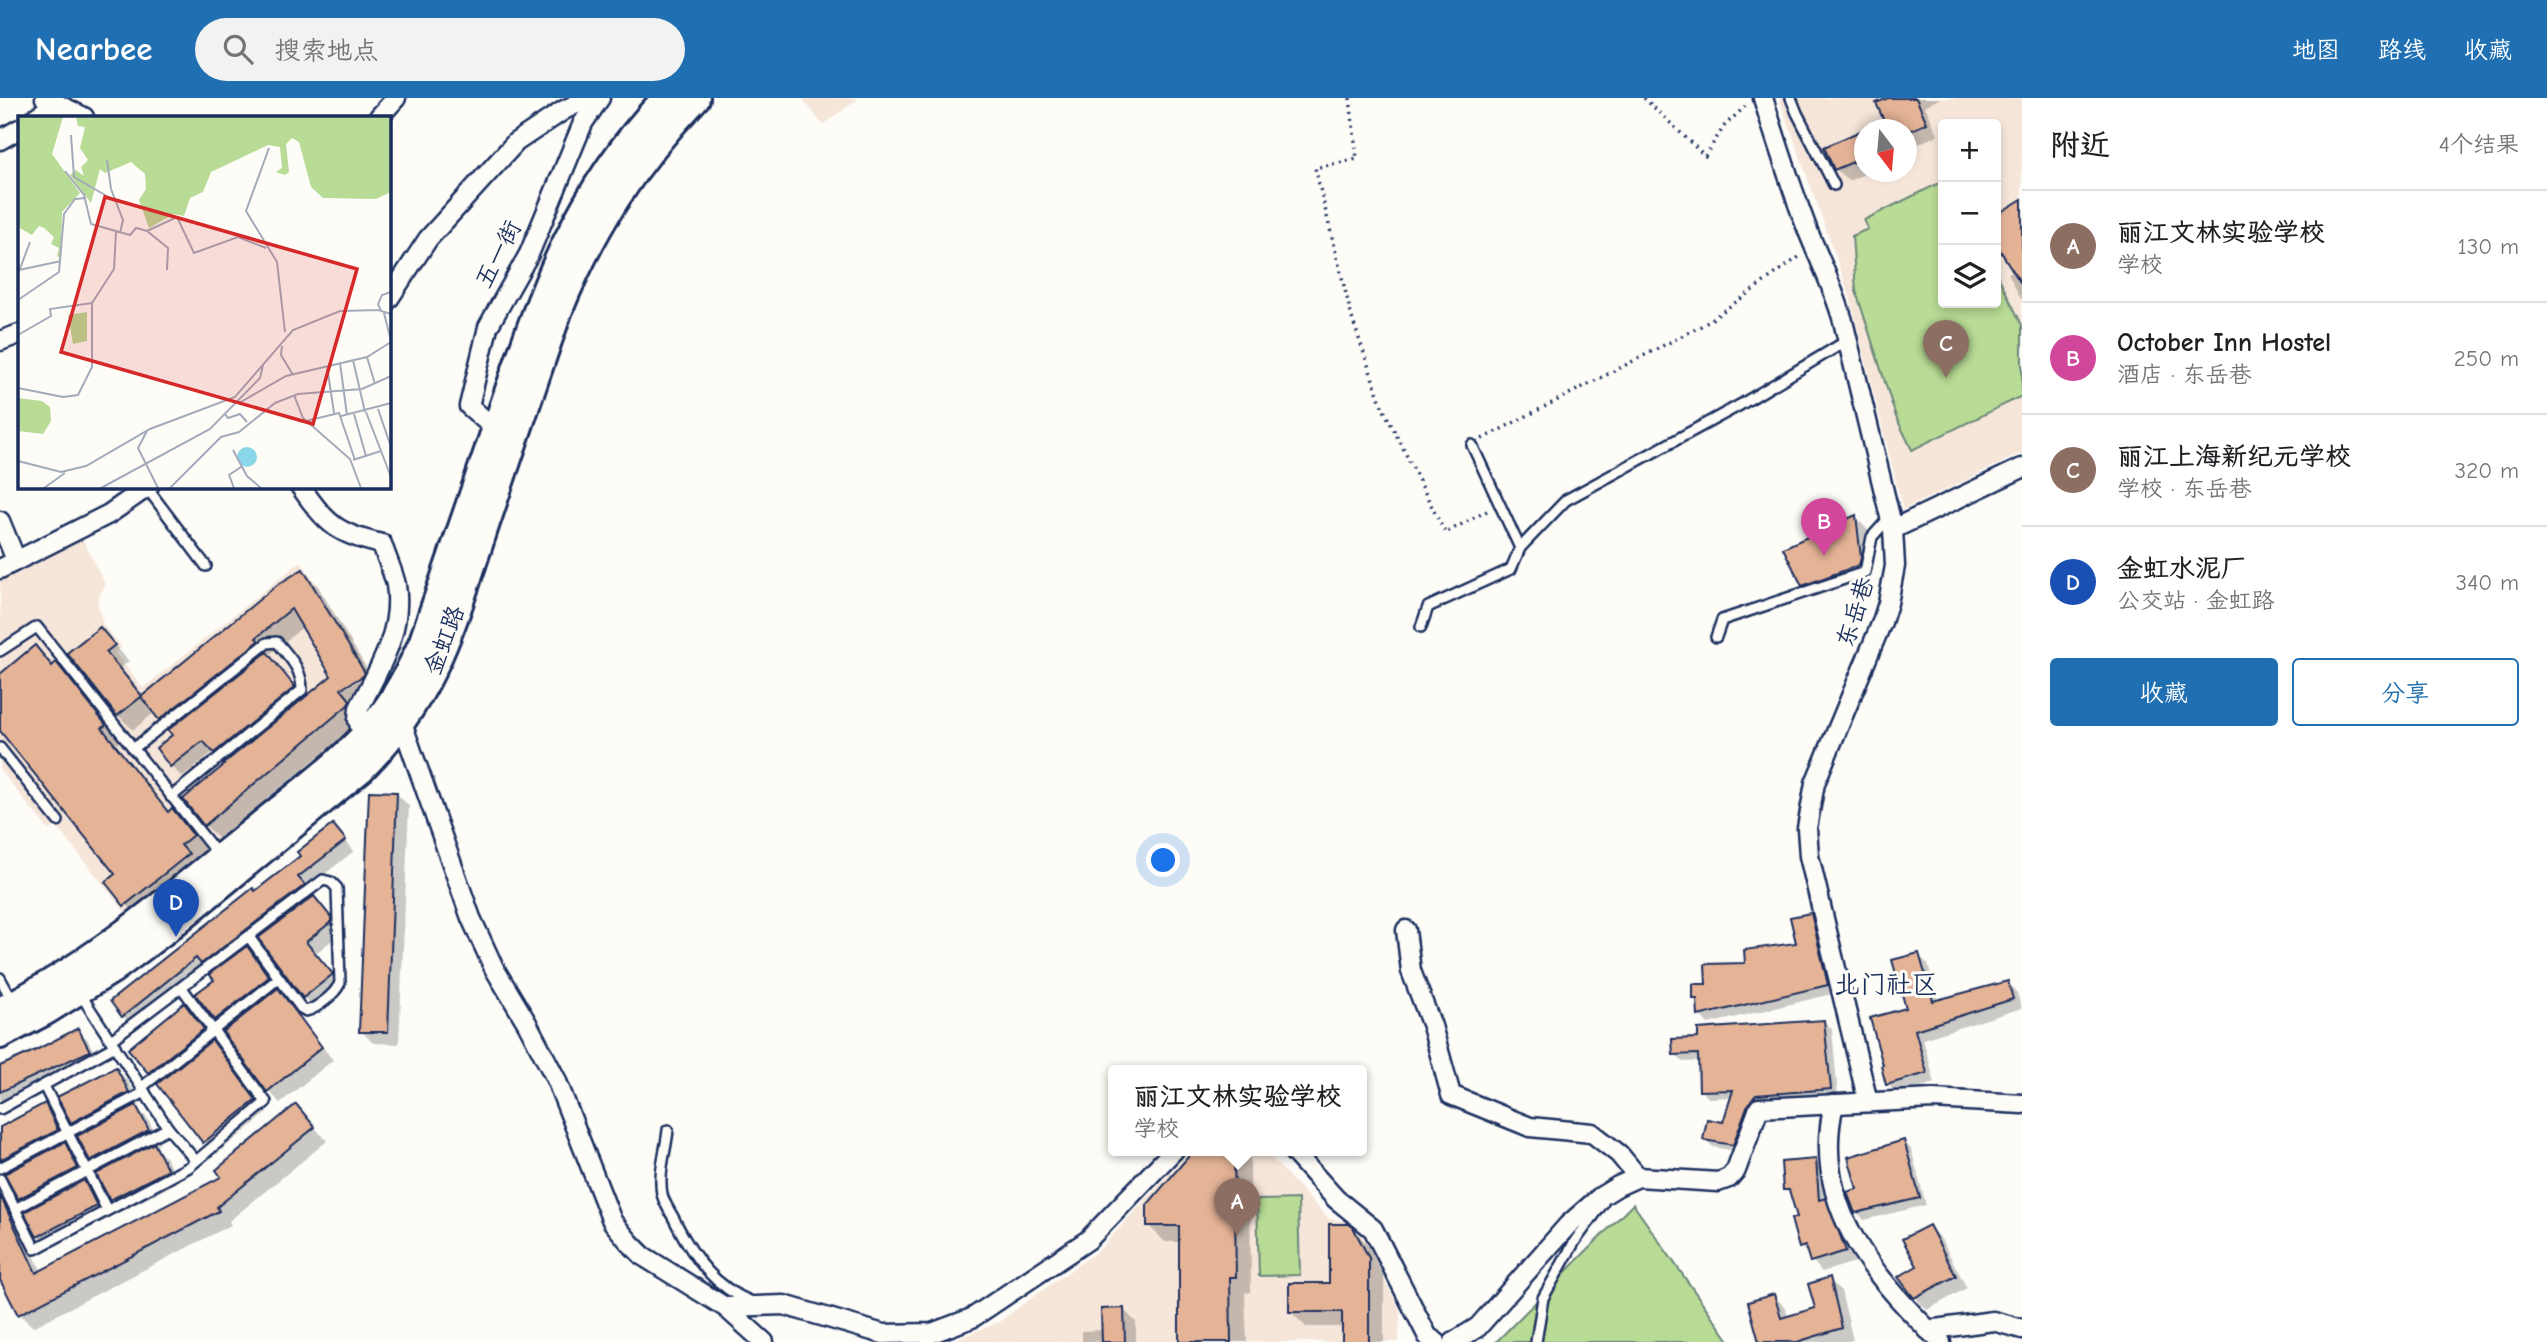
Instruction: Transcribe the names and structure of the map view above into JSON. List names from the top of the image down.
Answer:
{
  "streets": {
    "main road": ["金虹路"],
    "street": ["五一街", "东岳巷"]
  },
  "crossings": [
    ["五一街", "金虹路"]
  ],
  "districts": ["北门社区"],
  "north": "bottom",
  "page": {
    "header": "Nearbee",
    "search": "搜索地点",
    "nav": ["地图", "路线", "收藏"],
    "heading": ["附近", "4个结果"],
    "map_buttons": ["+", "−"],
    "list": [
      {
        "mark": "A",
        "name": "丽江文林实验学校",
        "note": "学校",
        "value": "130 m"
      },
      {
        "mark": "B",
        "name": "October Inn Hostel",
        "note": "酒店 · 东岳巷",
        "value": "250 m"
      },
      {
        "mark": "C",
        "name": "丽江上海新纪元学校",
        "note": "学校 · 东岳巷",
        "value": "320 m"
      },
      {
        "mark": "D",
        "name": "金虹水泥厂",
        "note": "公交站 · 金虹路",
        "value": "340 m"
      }
    ],
    "pins": [
      "C",
      "B",
      "D",
      "A"
    ],
    "buttons": ["收藏", "分享"],
    "popup": ["丽江文林实验学校", "学校"]
  }
}
